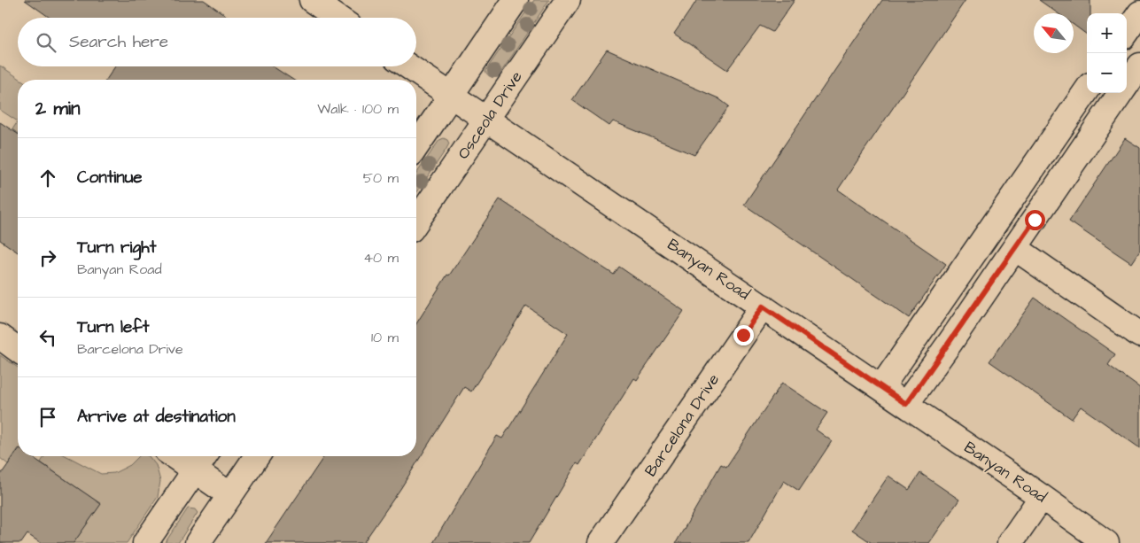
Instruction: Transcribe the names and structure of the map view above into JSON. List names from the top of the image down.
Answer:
{
  "streets": {
    "street": ["Osceola Drive", "Banyan Road", "Barcelona Drive"]
  },
  "crossings": [
    ["Osceola Drive", "Banyan Road"],
    ["Banyan Road", "Barcelona Drive"]
  ],
  "north": "top left",
  "page": {
    "map_buttons": ["+", "−"],
    "search": "Search here",
    "heading": ["2 min", "Walk · 100 m"],
    "list": [
      ["Continue", "50 m"],
      ["Turn right", "Banyan Road", "40 m"],
      ["Turn left", "Barcelona Drive", "10 m"],
      "Arrive at destination"
    ]
  }
}
